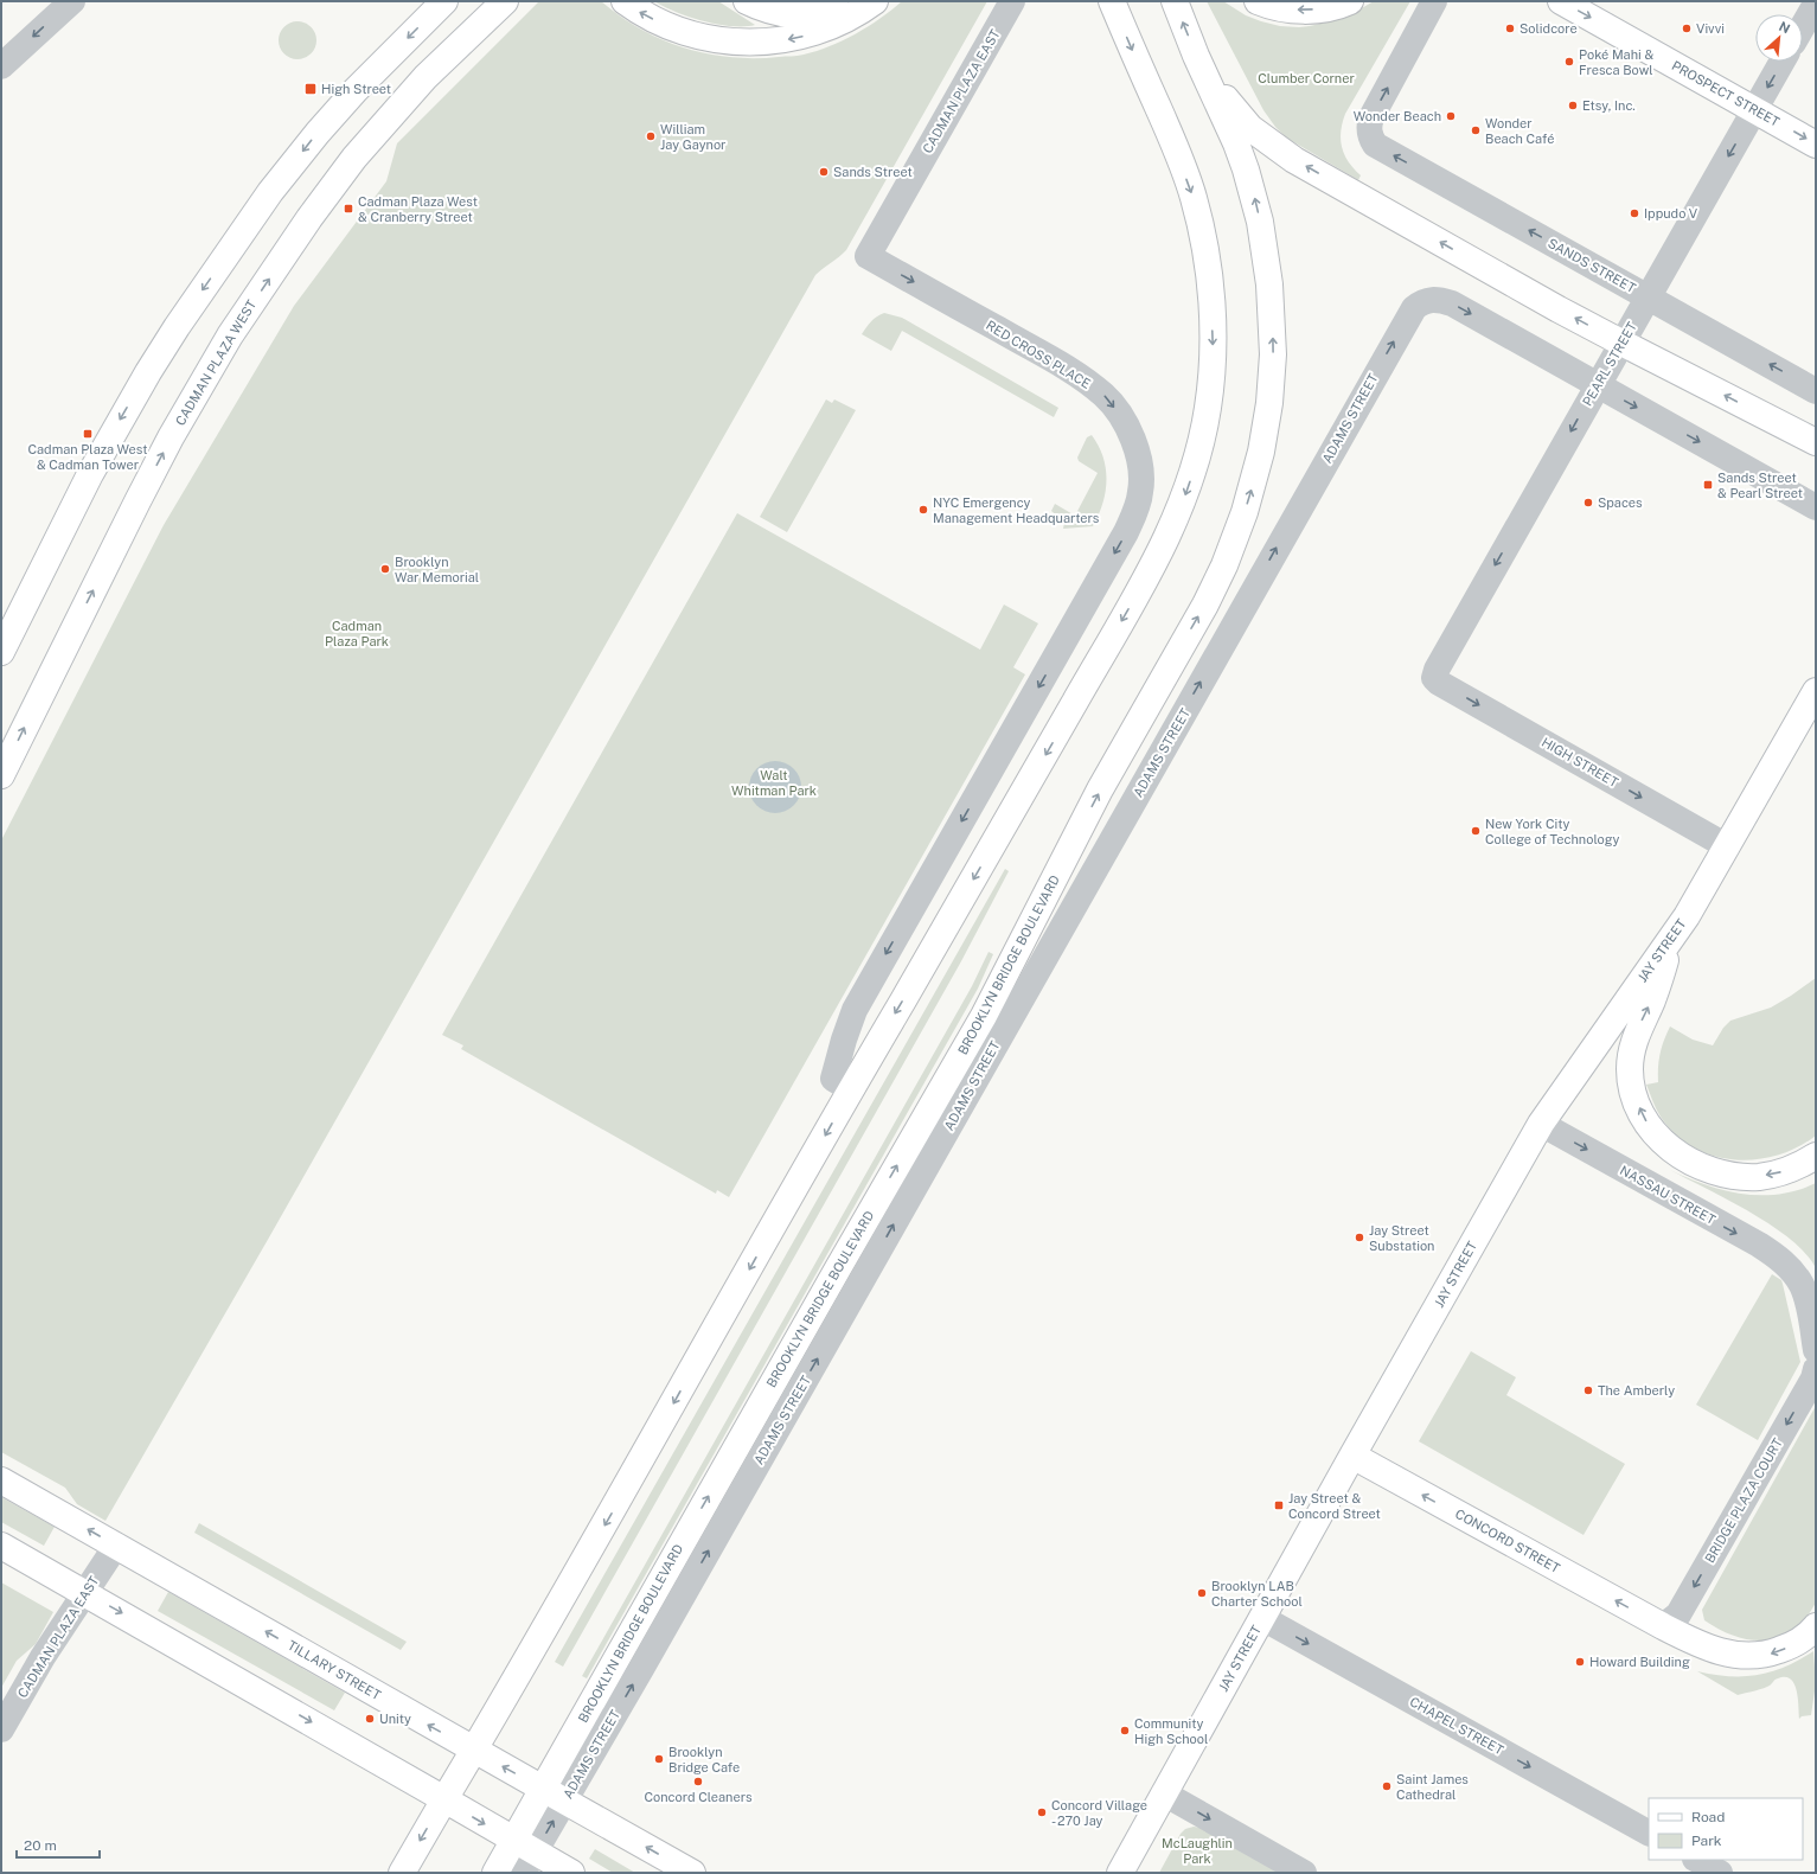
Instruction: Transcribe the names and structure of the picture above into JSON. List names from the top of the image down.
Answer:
{
  "streets": {
    "main road": [
      "PROSPECT STREET",
      "CADMAN PLAZA WEST",
      "JAY STREET",
      "BROOKLYN BRIDGE BOULEVARD",
      "CONCORD STREET",
      "TILLARY STREET"
    ],
    "street": [
      "CADMAN PLAZA EAST",
      "SANDS STREET",
      "RED CROSS PLACE",
      "PEARL STREET",
      "ADAMS STREET",
      "HIGH STREET",
      "NASSAU STREET",
      "BRIDGE PLAZA COURT",
      "CHAPEL STREET"
    ]
  },
  "crossings": [
    ["CADMAN PLAZA EAST", "RED CROSS PLACE"],
    ["CADMAN PLAZA EAST", "TILLARY STREET"],
    ["PROSPECT STREET", "PEARL STREET"],
    ["SANDS STREET", "PEARL STREET"],
    ["PEARL STREET", "ADAMS STREET"],
    ["PEARL STREET", "HIGH STREET"],
    ["ADAMS STREET", "BROOKLYN BRIDGE BOULEVARD"],
    ["ADAMS STREET", "TILLARY STREET"],
    ["HIGH STREET", "JAY STREET"],
    ["JAY STREET", "NASSAU STREET"],
    ["JAY STREET", "CONCORD STREET"],
    ["JAY STREET", "CHAPEL STREET"],
    ["BROOKLYN BRIDGE BOULEVARD", "TILLARY STREET"],
    ["BRIDGE PLAZA COURT", "CONCORD STREET"]
  ],
  "one_way": [
    "PROSPECT STREET",
    "SANDS STREET",
    "PEARL STREET",
    "ADAMS STREET",
    "HIGH STREET",
    "NASSAU STREET",
    "BRIDGE PLAZA COURT",
    "CONCORD STREET"
  ],
  "parks": [
    "Clumber Corner",
    "Cadman Plaza Park",
    "Walt Whitman Park",
    "McLaughlin Park"
  ],
  "places": {
    "other": [
      "Solidcore",
      "Vivvi",
      "Poké Mahi & Fresca Bowl",
      "Etsy, Inc.",
      "Wonder Beach",
      "Wonder Beach Café",
      "William Jay Gaynor",
      "Sands Street",
      "Ippudo V",
      "Spaces",
      "NYC Emergency Management Headquarters",
      "Brooklyn War Memorial",
      "New York City College of Technology",
      "Jay Street Substation",
      "The Amberly",
      "Brooklyn LAB Charter School",
      "Howard Building",
      "Unity",
      "Community High School",
      "Brooklyn Bridge Cafe",
      "Concord Cleaners",
      "Saint James Cathedral",
      "Concord Village - 270 Jay"
    ],
    "transit": [
      "High Street",
      "Cadman Plaza West & Cranberry Street",
      "Cadman Plaza West & Cadman Tower",
      "Sands Street & Pearl Street",
      "Jay Street & Concord Street"
    ]
  },
  "legend": ["Road", "Park"],
  "scale_bar": "20 m",
  "north": "top right"
}
